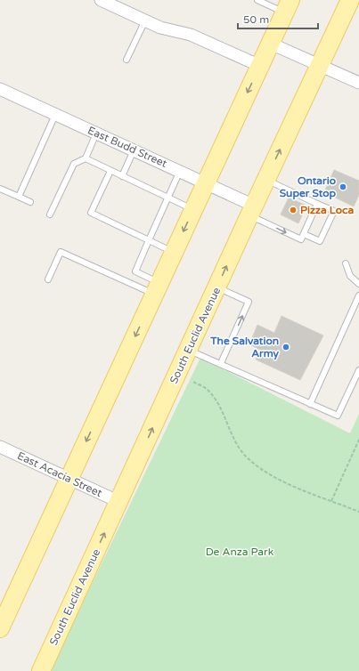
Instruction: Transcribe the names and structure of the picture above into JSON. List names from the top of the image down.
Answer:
{
  "streets": {
    "main road": ["South Euclid Avenue"],
    "street": ["East Budd Street", "East Acacia Street"]
  },
  "crossings": [
    ["East Budd Street", "South Euclid Avenue"],
    ["South Euclid Avenue", "East Acacia Street"]
  ],
  "parks": ["De Anza Park"],
  "places": ["Ontario Super Stop", "Pizza Loca", "The Salvation Army"],
  "scale_bar": "50 m"
}
